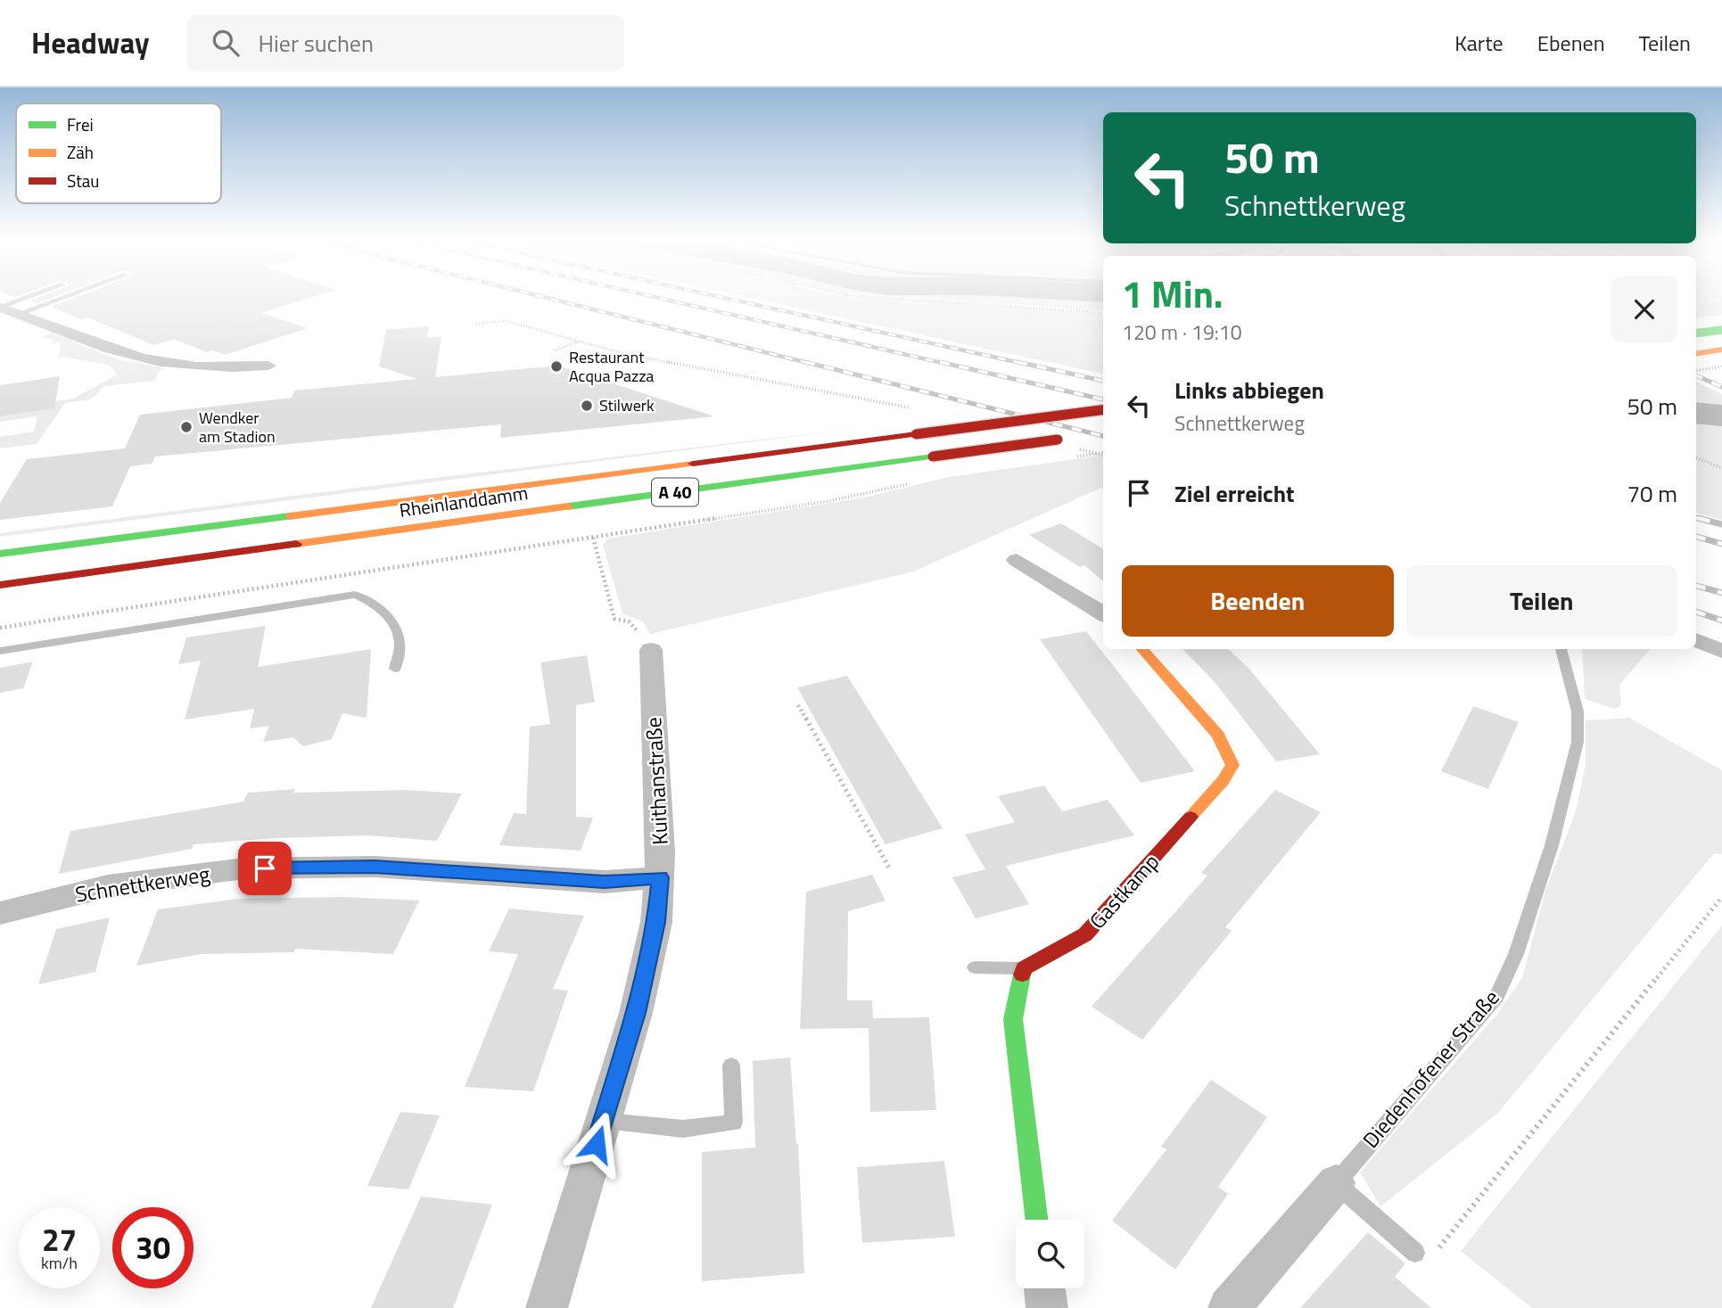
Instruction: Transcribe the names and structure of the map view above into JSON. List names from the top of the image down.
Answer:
{
  "streets": {
    "main road": ["A 40", "Rheinlanddamm", "Gastkamp"],
    "street": ["Kuithanstraße", "Schnettkerweg", "Diedenhofener Straße"]
  },
  "crossings": [
    ["Kuithanstraße", "Schnettkerweg"]
  ],
  "places": ["Restaurant Acqua Pazza", "Stilwerk", "Wendker am Stadion"],
  "legend": ["Frei", "Zäh", "Stau"],
  "page": {
    "header": "Headway",
    "search": "Hier suchen",
    "nav": ["Karte", "Ebenen", "Teilen"],
    "turn": ["50 m", "Schnettkerweg"],
    "heading": ["1 Min.", "120 m · 19:10"],
    "list": [
      {
        "name": "Links abbiegen",
        "note": "Schnettkerweg",
        "value": "50 m"
      },
      {
        "name": "Ziel erreicht",
        "value": "70 m"
      }
    ],
    "buttons": ["Beenden", "Teilen"],
    "speed": "27 km/h",
    "limit": "30"
  }
}
